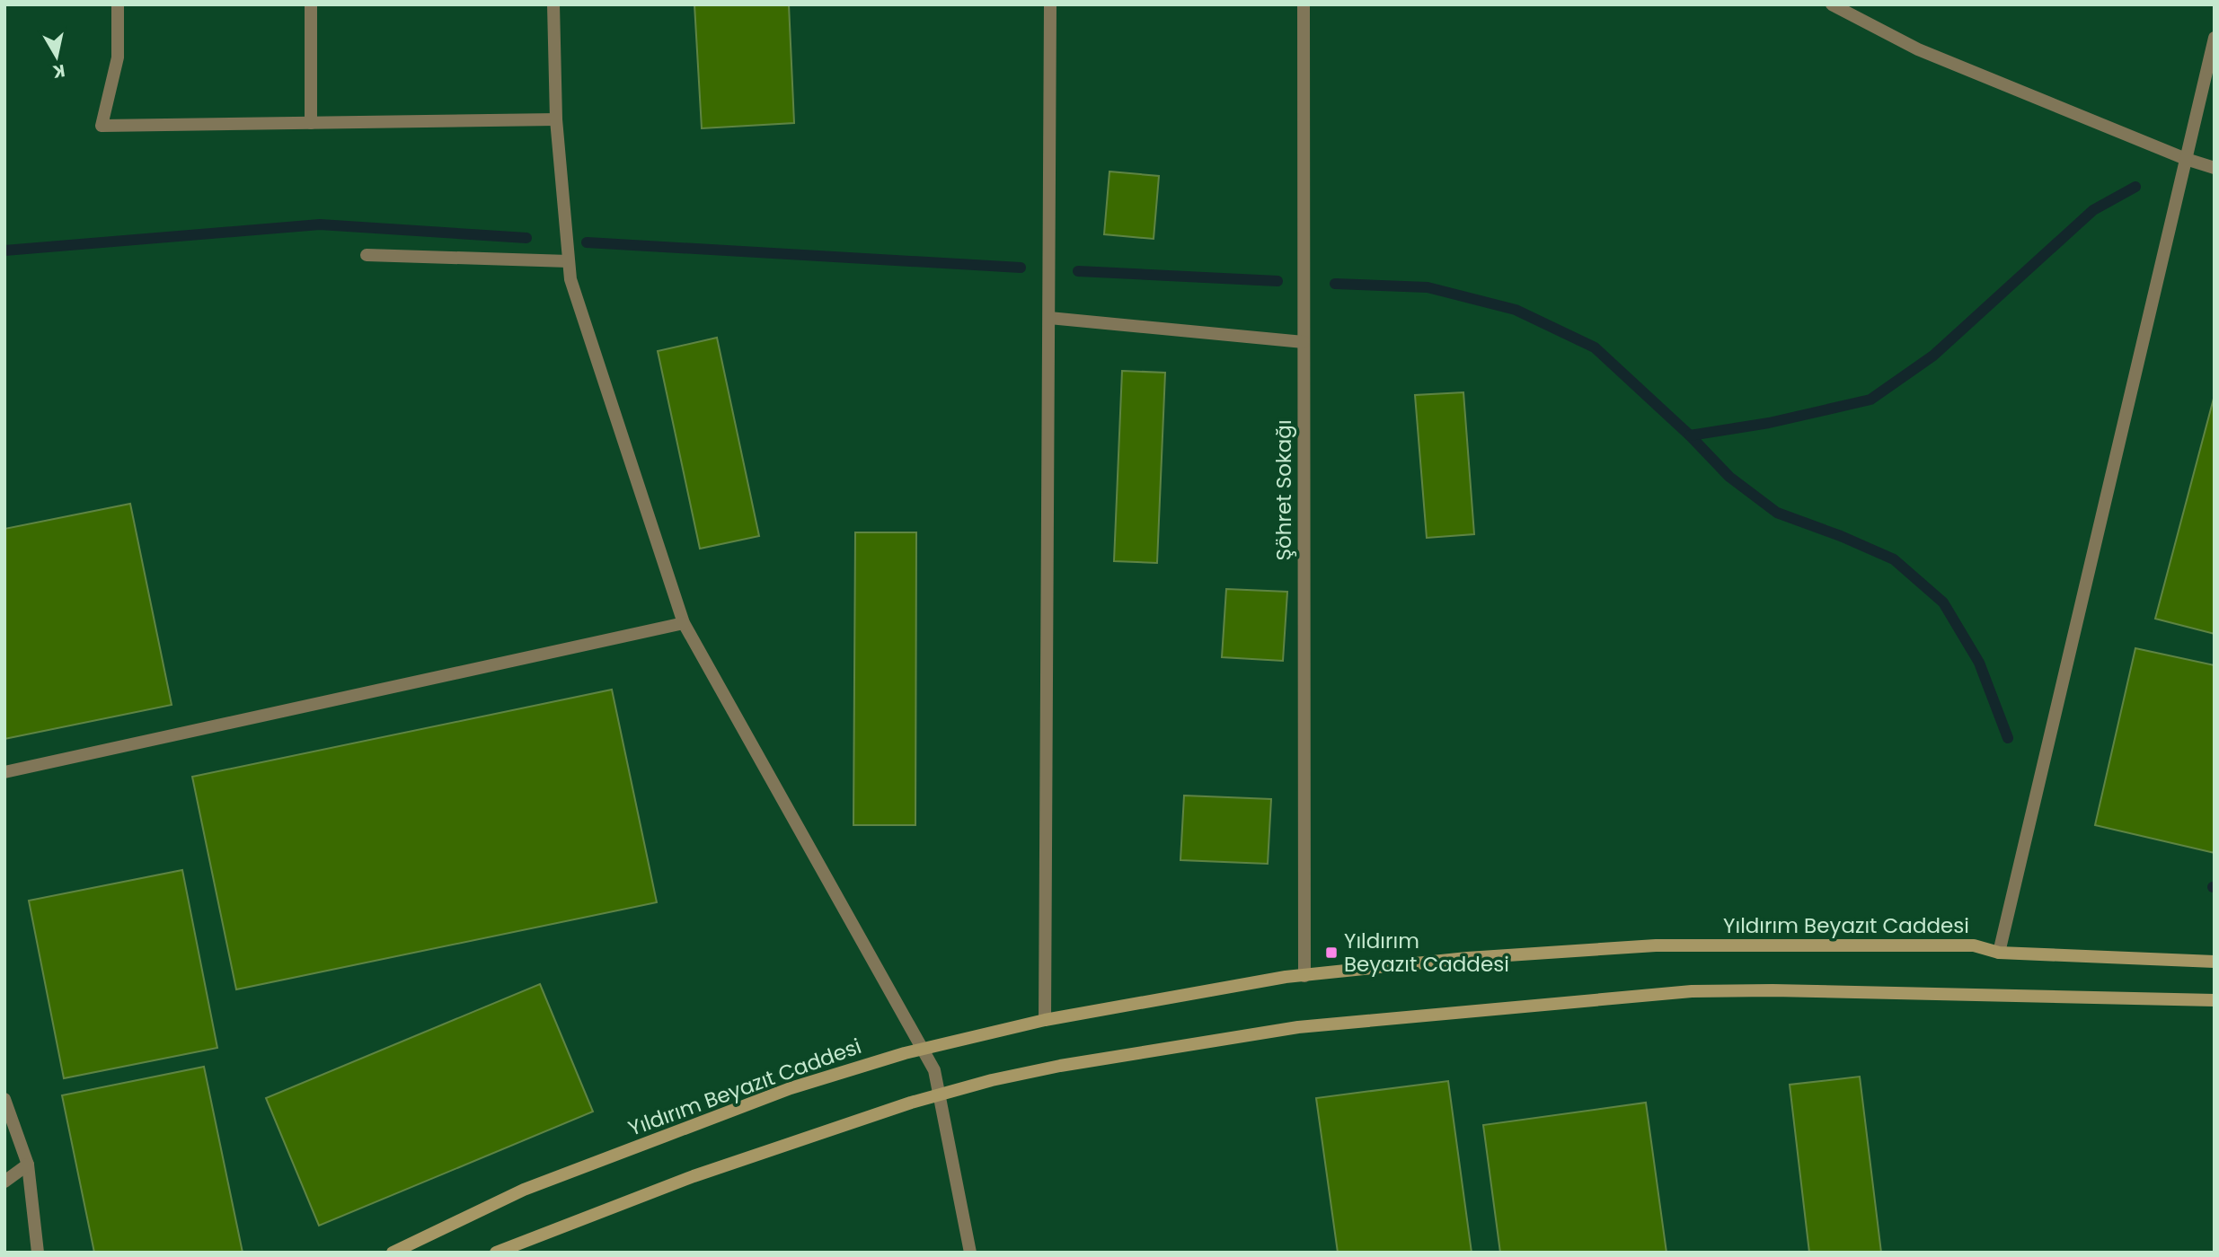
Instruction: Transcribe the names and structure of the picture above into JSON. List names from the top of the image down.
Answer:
{
  "streets": {
    "main road": ["Yıldırım Beyazıt Caddesi"],
    "street": ["Şöhret Sokağı"]
  },
  "crossings": [
    ["Şöhret Sokağı", "Yıldırım Beyazıt Caddesi"]
  ],
  "places": {
    "transit": ["Yıldırım Beyazıt Caddesi"]
  },
  "north": "bottom"
}
